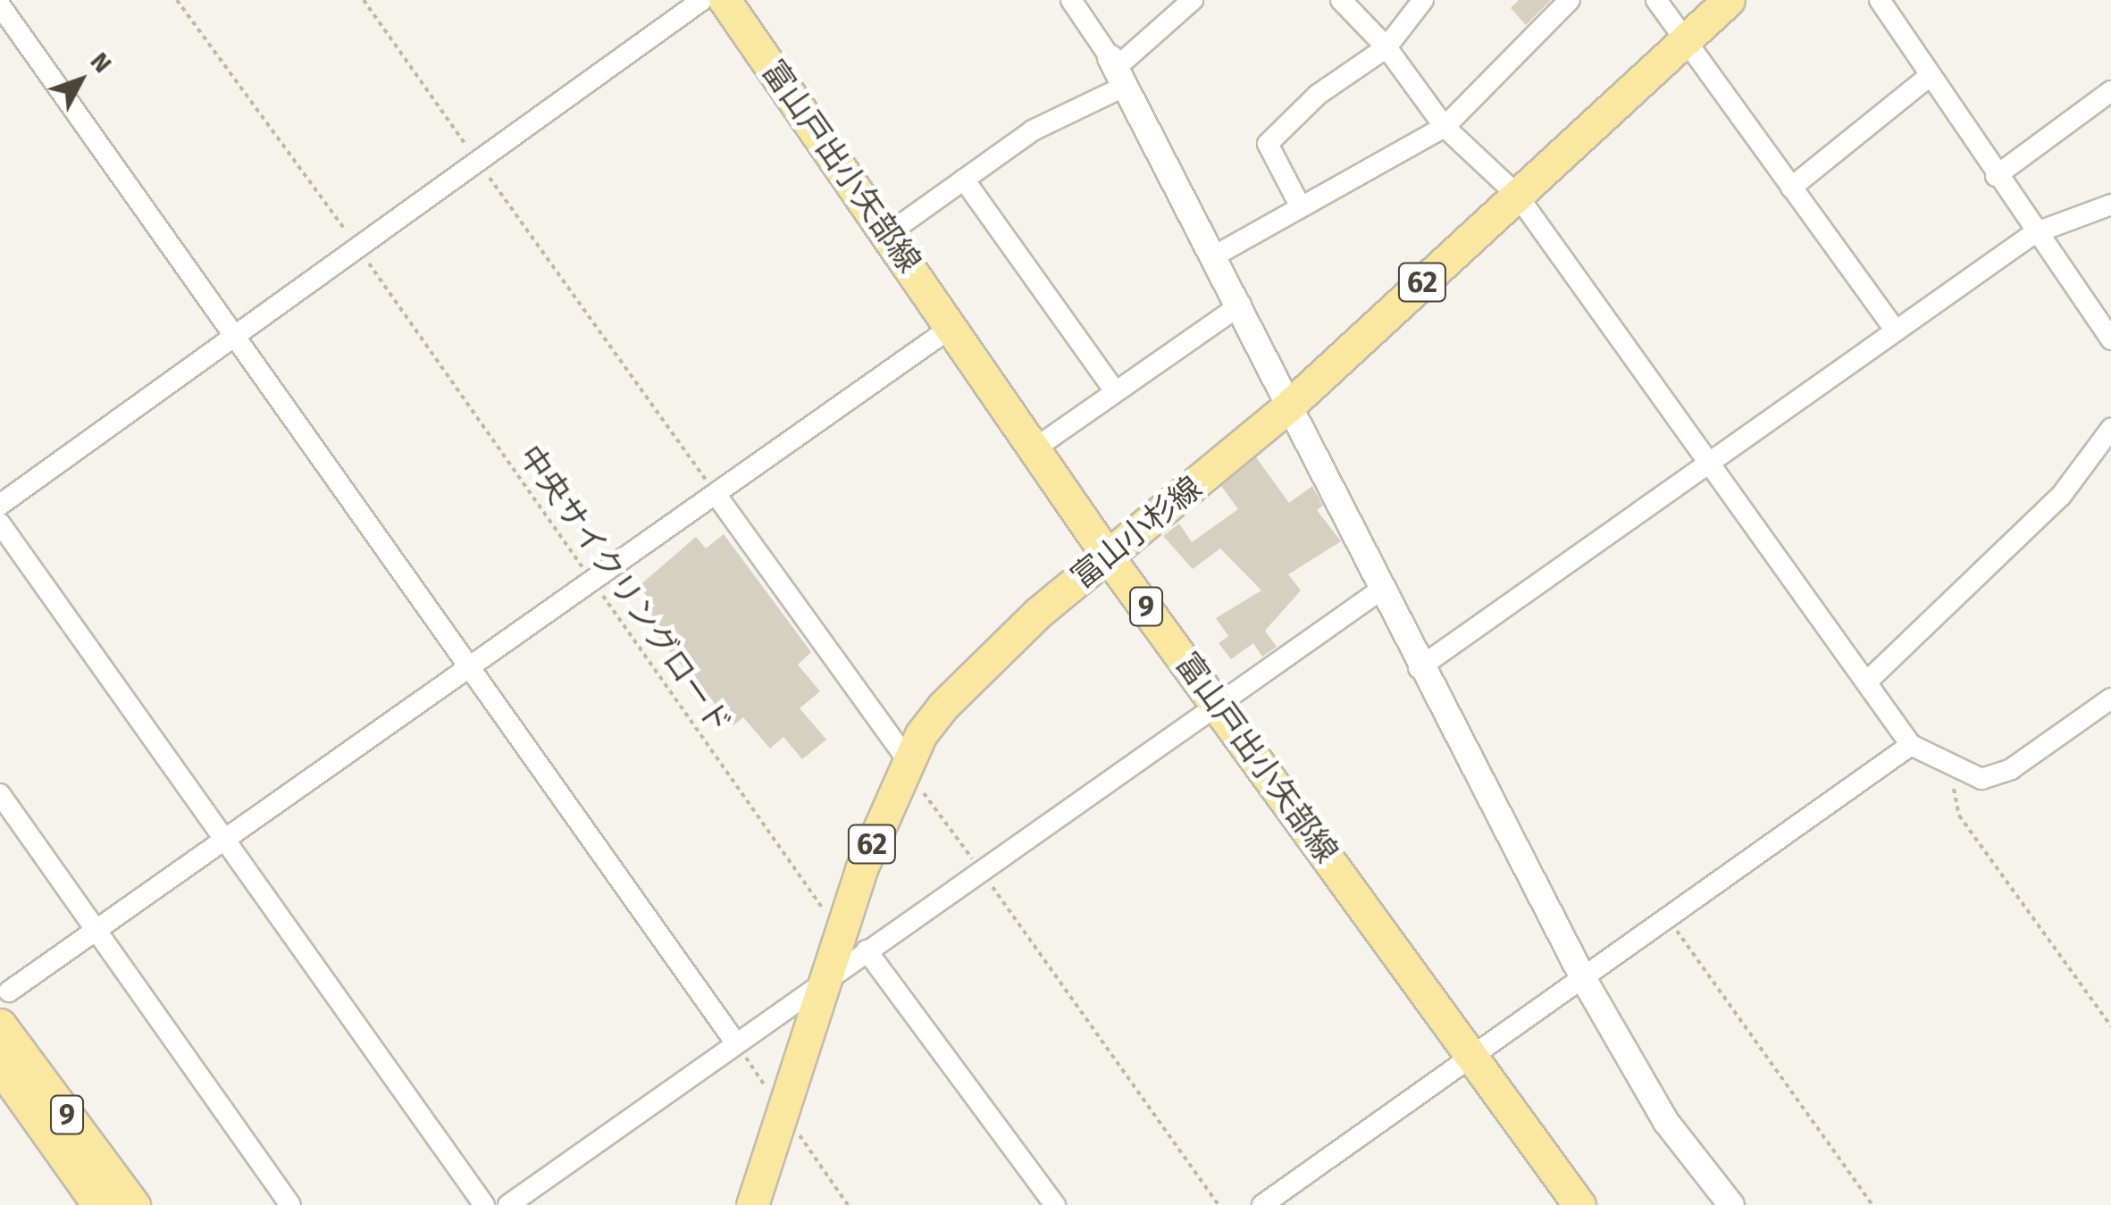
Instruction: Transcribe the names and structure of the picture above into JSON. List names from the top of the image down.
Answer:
{
  "streets": {
    "main road": [
      "富山戸出小矢部線",
      "62",
      "富山小杉線",
      "9"
    ],
    "path": ["中央サイクリングロード"]
  },
  "crossings": [
    ["富山戸出小矢部線", "富山小杉線"],
    ["富山小杉線", "中央サイクリングロード"]
  ],
  "north": "top right"
}
